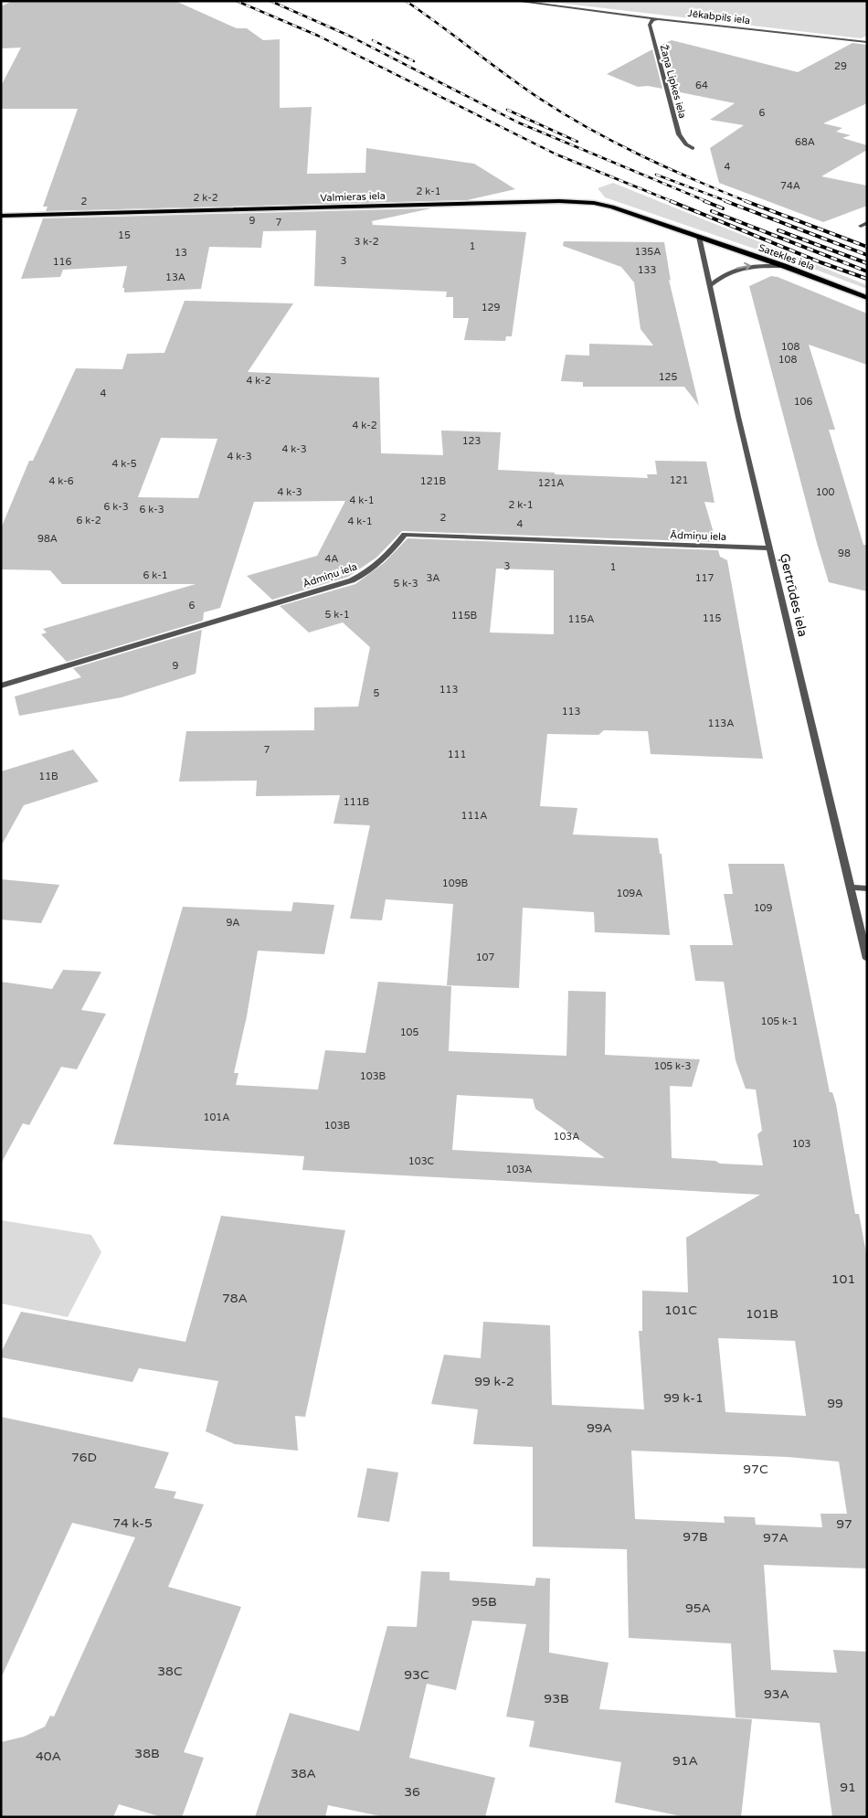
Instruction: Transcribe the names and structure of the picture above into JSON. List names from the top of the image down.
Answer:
{
  "streets": {
    "main road": ["Valmieras iela", "Satekles iela"],
    "street": [
      "Jēkabpils iela",
      "Žaņa Lipkes iela",
      "Ādmiņu iela",
      "Ģertrūdes iela"
    ]
  },
  "crossings": [
    ["Jēkabpils iela", "Žaņa Lipkes iela"],
    ["Valmieras iela", "Satekles iela"],
    ["Valmieras iela", "Ģertrūdes iela"],
    ["Satekles iela", "Ģertrūdes iela"],
    ["Ādmiņu iela", "Ģertrūdes iela"]
  ],
  "house_numbers": [
    "29",
    "64",
    "6",
    "68A",
    "4",
    "74A",
    "2 k-1",
    "2 k-2",
    "2",
    "9",
    "7",
    "15",
    "3 k-2",
    "1",
    "135A",
    "13",
    "3",
    "116",
    "133",
    "13A",
    "129",
    "108",
    "108",
    "125",
    "4 k-2",
    "4",
    "106",
    "4 k-2",
    "123",
    "4 k-3",
    "4 k-3",
    "4 k-5",
    "121",
    "4 k-6",
    "121B",
    "121A",
    "4 k-3",
    "100",
    "4 k-1",
    "2 k-1",
    "6 k-3",
    "6 k-3",
    "2",
    "6 k-2",
    "4 k-1",
    "4",
    "98A",
    "98",
    "4A",
    "3",
    "1",
    "6 k-1",
    "3A",
    "117",
    "5 k-3",
    "6",
    "5 k-1",
    "115B",
    "115",
    "115A",
    "9",
    "113",
    "5",
    "113",
    "113A",
    "7",
    "111",
    "11B",
    "111B",
    "111A",
    "109B",
    "109A",
    "109",
    "9A",
    "107",
    "105 k-1",
    "105",
    "105 k-3",
    "103B",
    "101A",
    "103B",
    "103A",
    "103",
    "103C",
    "103A",
    "101",
    "78A",
    "101C",
    "101B",
    "99 k-2",
    "99 k-1",
    "99",
    "99A",
    "76D",
    "97C",
    "74 k-5",
    "97",
    "97B",
    "97A",
    "95B",
    "95A",
    "38C",
    "93C",
    "93A",
    "93B",
    "38B",
    "40A",
    "91A",
    "38A",
    "91",
    "36"
  ]
}
